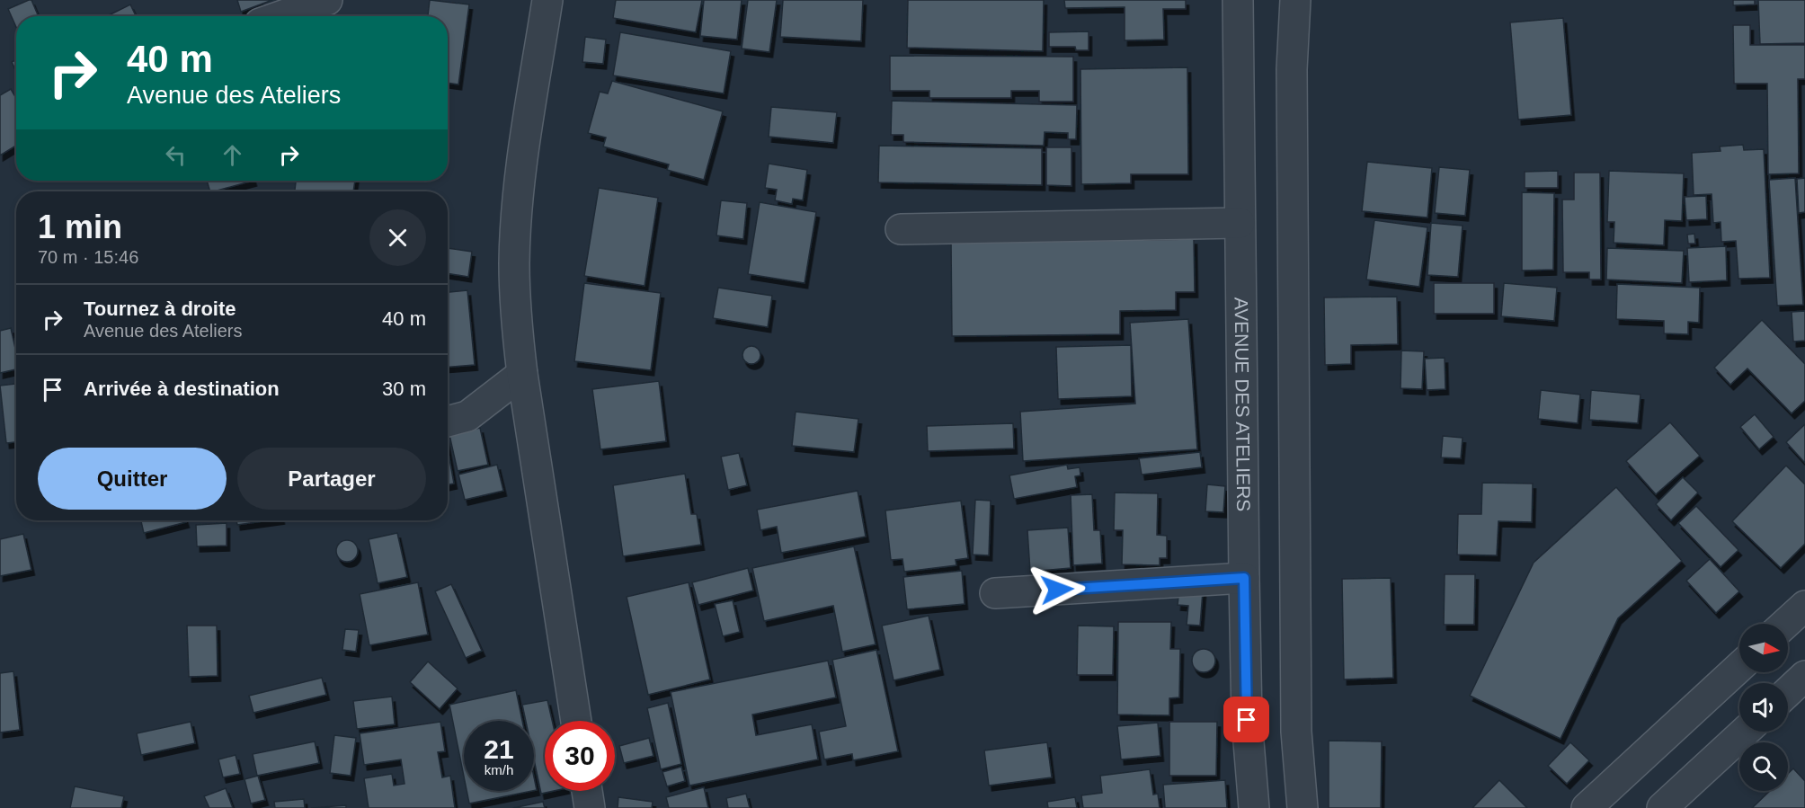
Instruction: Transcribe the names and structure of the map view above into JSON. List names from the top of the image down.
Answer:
{
  "streets": {
    "street": ["AVENUE DES ATELIERS"]
  },
  "north": "right",
  "page": {
    "turn": ["40 m", "Avenue des Ateliers"],
    "heading": ["1 min", "70 m · 15:46"],
    "list": [
      {
        "name": "Tournez à droite",
        "note": "Avenue des Ateliers",
        "value": "40 m"
      },
      {
        "name": "Arrivée à destination",
        "value": "30 m"
      }
    ],
    "buttons": ["Quitter", "Partager"],
    "speed": "21 km/h",
    "limit": "30"
  }
}
